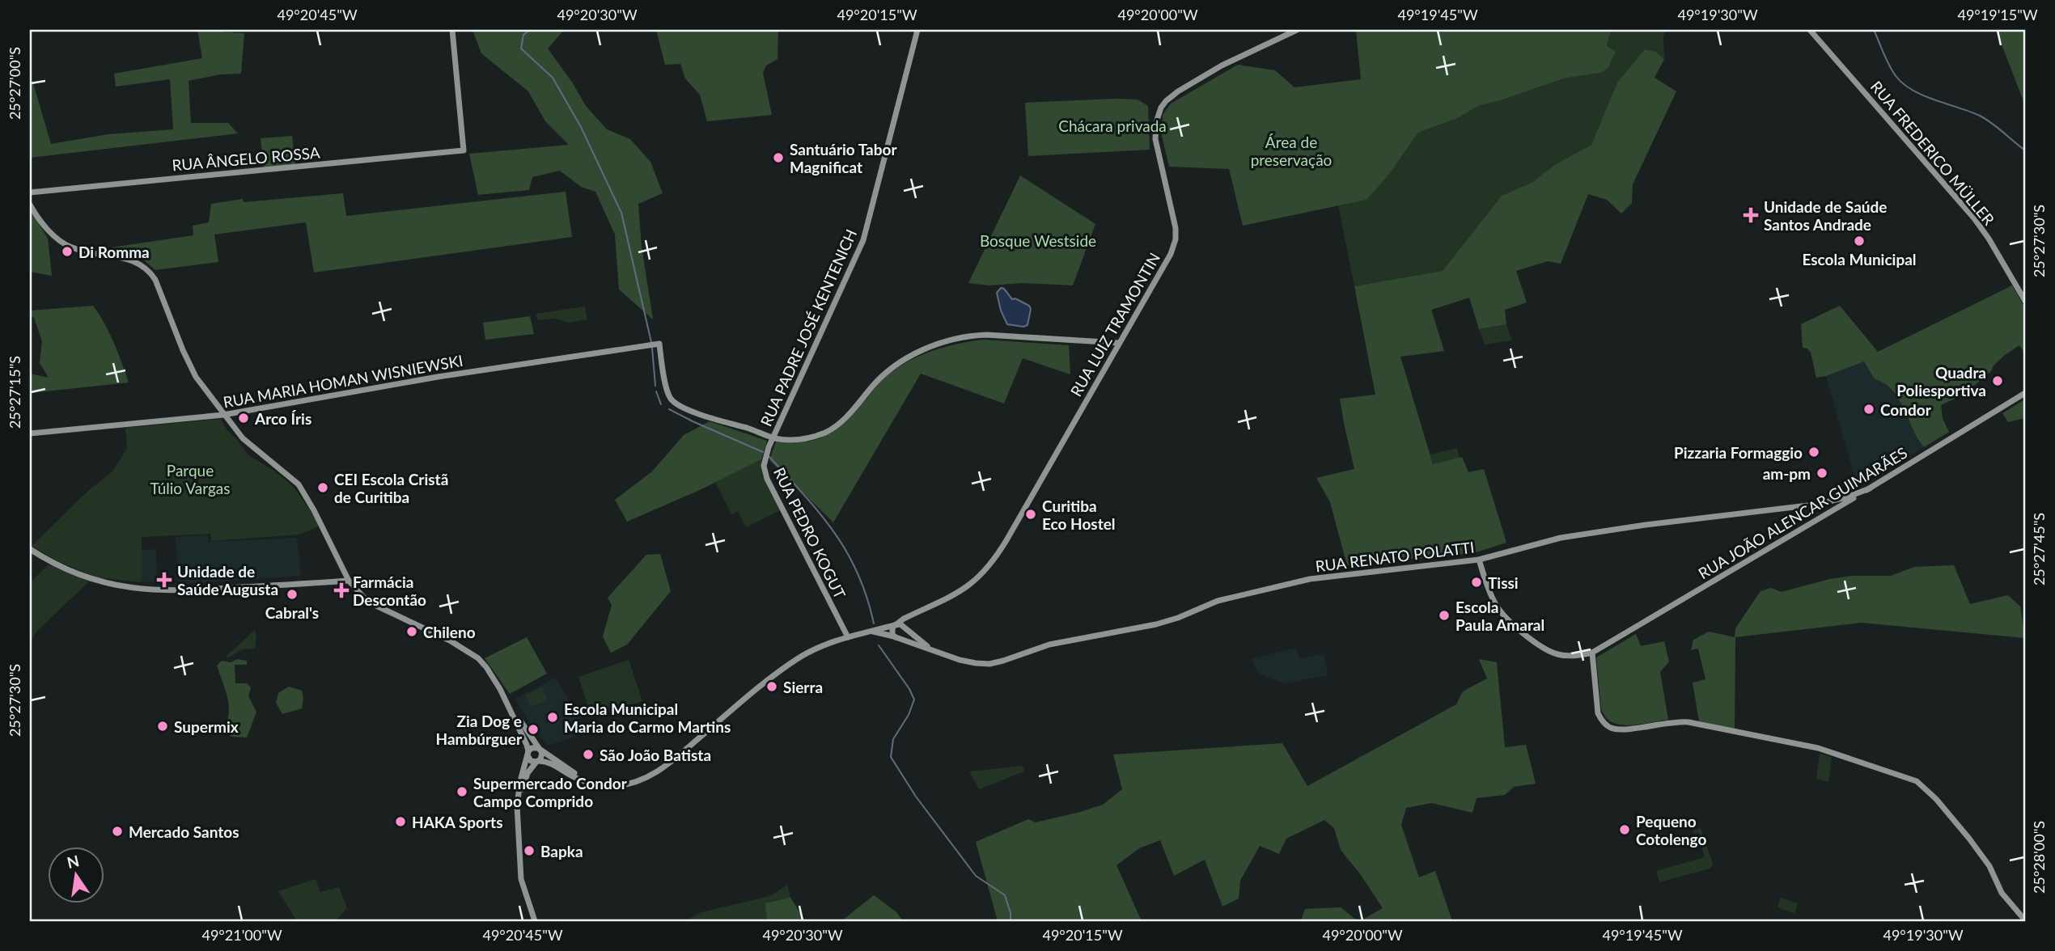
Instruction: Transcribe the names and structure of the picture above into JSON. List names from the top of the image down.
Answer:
{
  "streets": {
    "main road": [
      "RUA FREDERICO MÜLLER",
      "RUA ÂNGELO ROSSA",
      "RUA LUIZ TRAMONTIN",
      "RUA PADRE JOSÉ KENTENICH",
      "RUA MARIA HOMAN WISNIEWSKI",
      "RUA JOÃO ALENCAR GUIMARÃES",
      "RUA PEDRO KOGUT",
      "RUA RENATO POLATTI"
    ]
  },
  "crossings": [
    ["RUA LUIZ TRAMONTIN", "RUA PEDRO KOGUT"],
    ["RUA LUIZ TRAMONTIN", "RUA RENATO POLATTI"],
    ["RUA PADRE JOSÉ KENTENICH", "RUA MARIA HOMAN WISNIEWSKI"],
    ["RUA PADRE JOSÉ KENTENICH", "RUA PEDRO KOGUT"],
    ["RUA MARIA HOMAN WISNIEWSKI", "RUA PEDRO KOGUT"],
    ["RUA JOÃO ALENCAR GUIMARÃES", "RUA RENATO POLATTI"]
  ],
  "parks": [
    "Chácara privada",
    "Área de preservação",
    "Bosque Westside",
    "Parque Túlio Vargas"
  ],
  "places": {
    "other": [
      "Santuário Tabor Magnificat",
      "Escola Municipal",
      "Di Romma",
      "Quadra Poliesportiva",
      "Condor",
      "Arco Íris",
      "Pizzaria Formaggio",
      "am-pm",
      "CEI Escola Cristã de Curitiba",
      "Curitiba Eco Hostel",
      "Tissi",
      "Cabral's",
      "Escola Paula Amaral",
      "Chileno",
      "Sierra",
      "Escola Municipal Maria do Carmo Martins",
      "Supermix",
      "Zia Dog e Hambúrguer",
      "São João Batista",
      "Supermercado Condor Campo Comprido",
      "HAKA Sports",
      "Pequeno Cotolengo",
      "Mercado Santos",
      "Bapka"
    ],
    "health": ["Unidade de Saúde Santos Andrade", "Unidade de Saúde Augusta", "Farmácia Descontão"]
  },
  "north": "top",
  "coordinates": [
    "49°20'45\"W",
    "49°20'30\"W",
    "49°20'15\"W",
    "49°20'00\"W",
    "49°19'45\"W",
    "49°19'30\"W",
    "49°19'15\"W",
    "25°27'00\"S",
    "25°27'30\"S",
    "25°27'15\"S",
    "25°27'45\"S",
    "25°28'00\"S",
    "49°21'00\"W"
  ]
}
